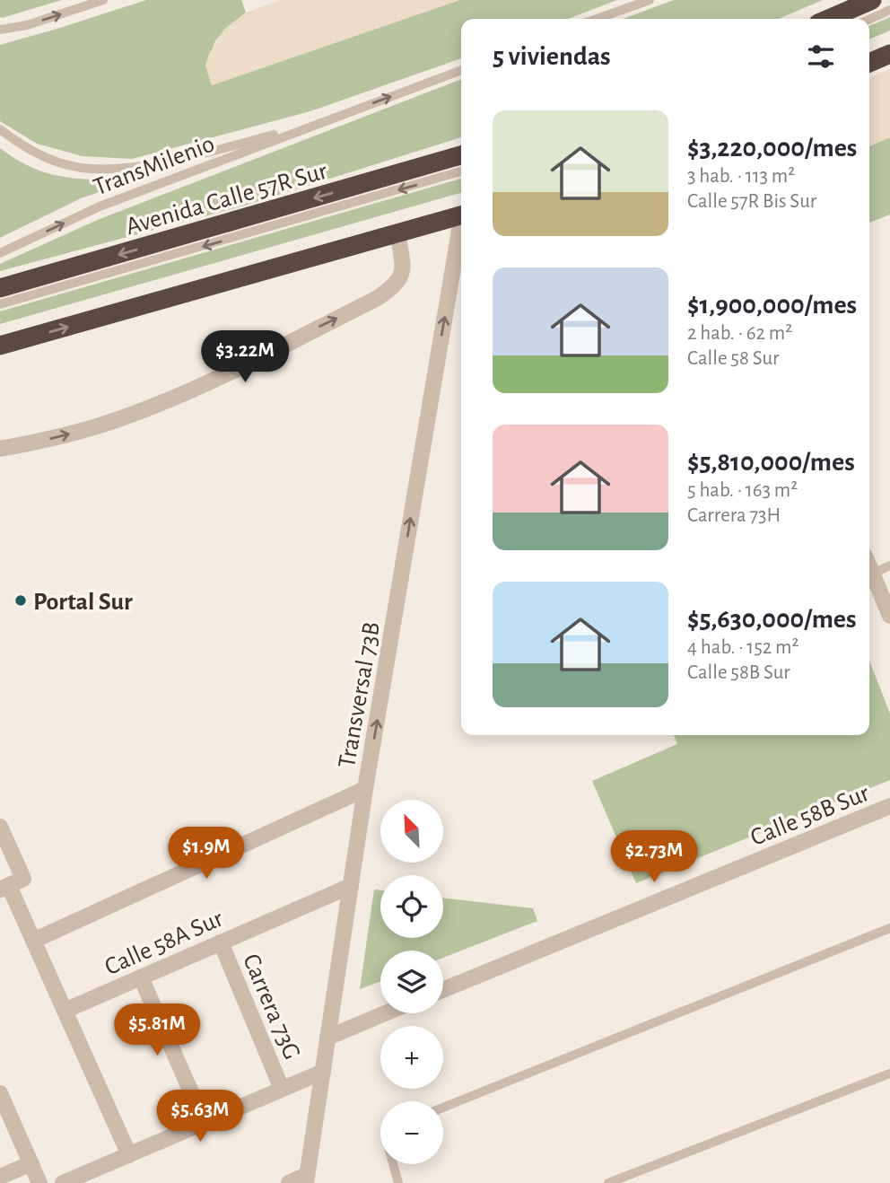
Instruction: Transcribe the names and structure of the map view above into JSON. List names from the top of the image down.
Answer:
{
  "streets": {
    "highway": ["Avenida Calle 57R Sur"],
    "street": [
      "Transversal 73B",
      "Calle 58B Sur",
      "Calle 58A Sur",
      "Carrera 73G"
    ],
    "lane": ["TransMilenio"]
  },
  "crossings": [
    ["Transversal 73B", "Calle 58A Sur"],
    ["Calle 58A Sur", "Carrera 73G"]
  ],
  "one_way": ["Transversal 73B"],
  "places": ["Portal Sur"],
  "north": "top left",
  "page": {
    "heading": "5 viviendas",
    "list": [
      {
        "name": "$3,220,000/mes",
        "note": "3 hab. · 113 m² · Calle 57R Bis Sur"
      },
      {
        "name": "$1,900,000/mes",
        "note": "2 hab. · 62 m² · Calle 58 Sur"
      },
      {
        "name": "$5,810,000/mes",
        "note": "5 hab. · 163 m² · Carrera 73H"
      },
      {
        "name": "$5,630,000/mes",
        "note": "4 hab. · 152 m² · Calle 58B Sur"
      }
    ],
    "price": [
      "$3.22M",
      "$1.9M",
      "$2.73M",
      "$5.81M",
      "$5.63M"
    ],
    "map_buttons": ["+", "−"]
  }
}
